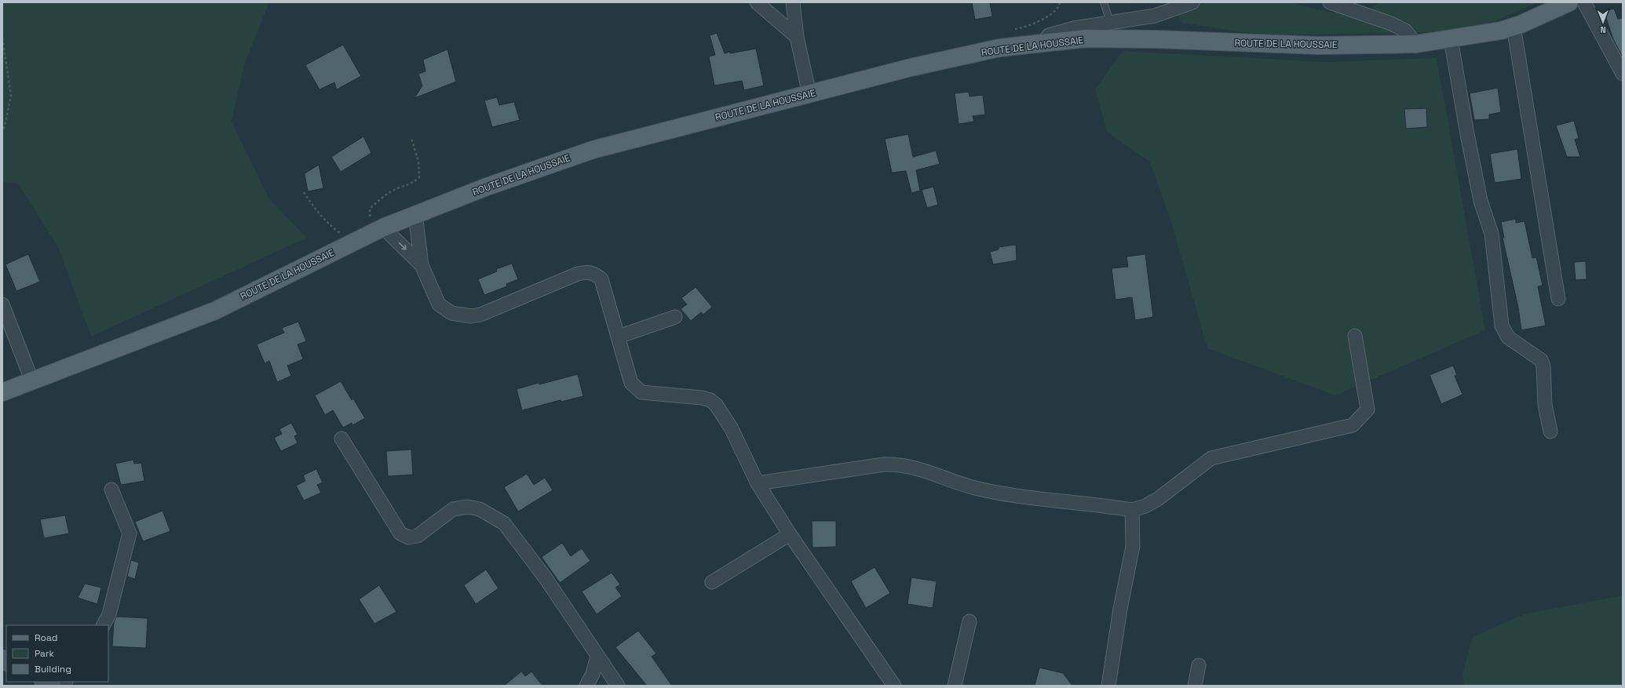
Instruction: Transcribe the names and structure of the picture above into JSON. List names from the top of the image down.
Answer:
{
  "streets": {
    "main road": ["ROUTE DE LA HOUSSAIE"]
  },
  "legend": ["Road", "Park", "Building"],
  "north": "bottom"
}
